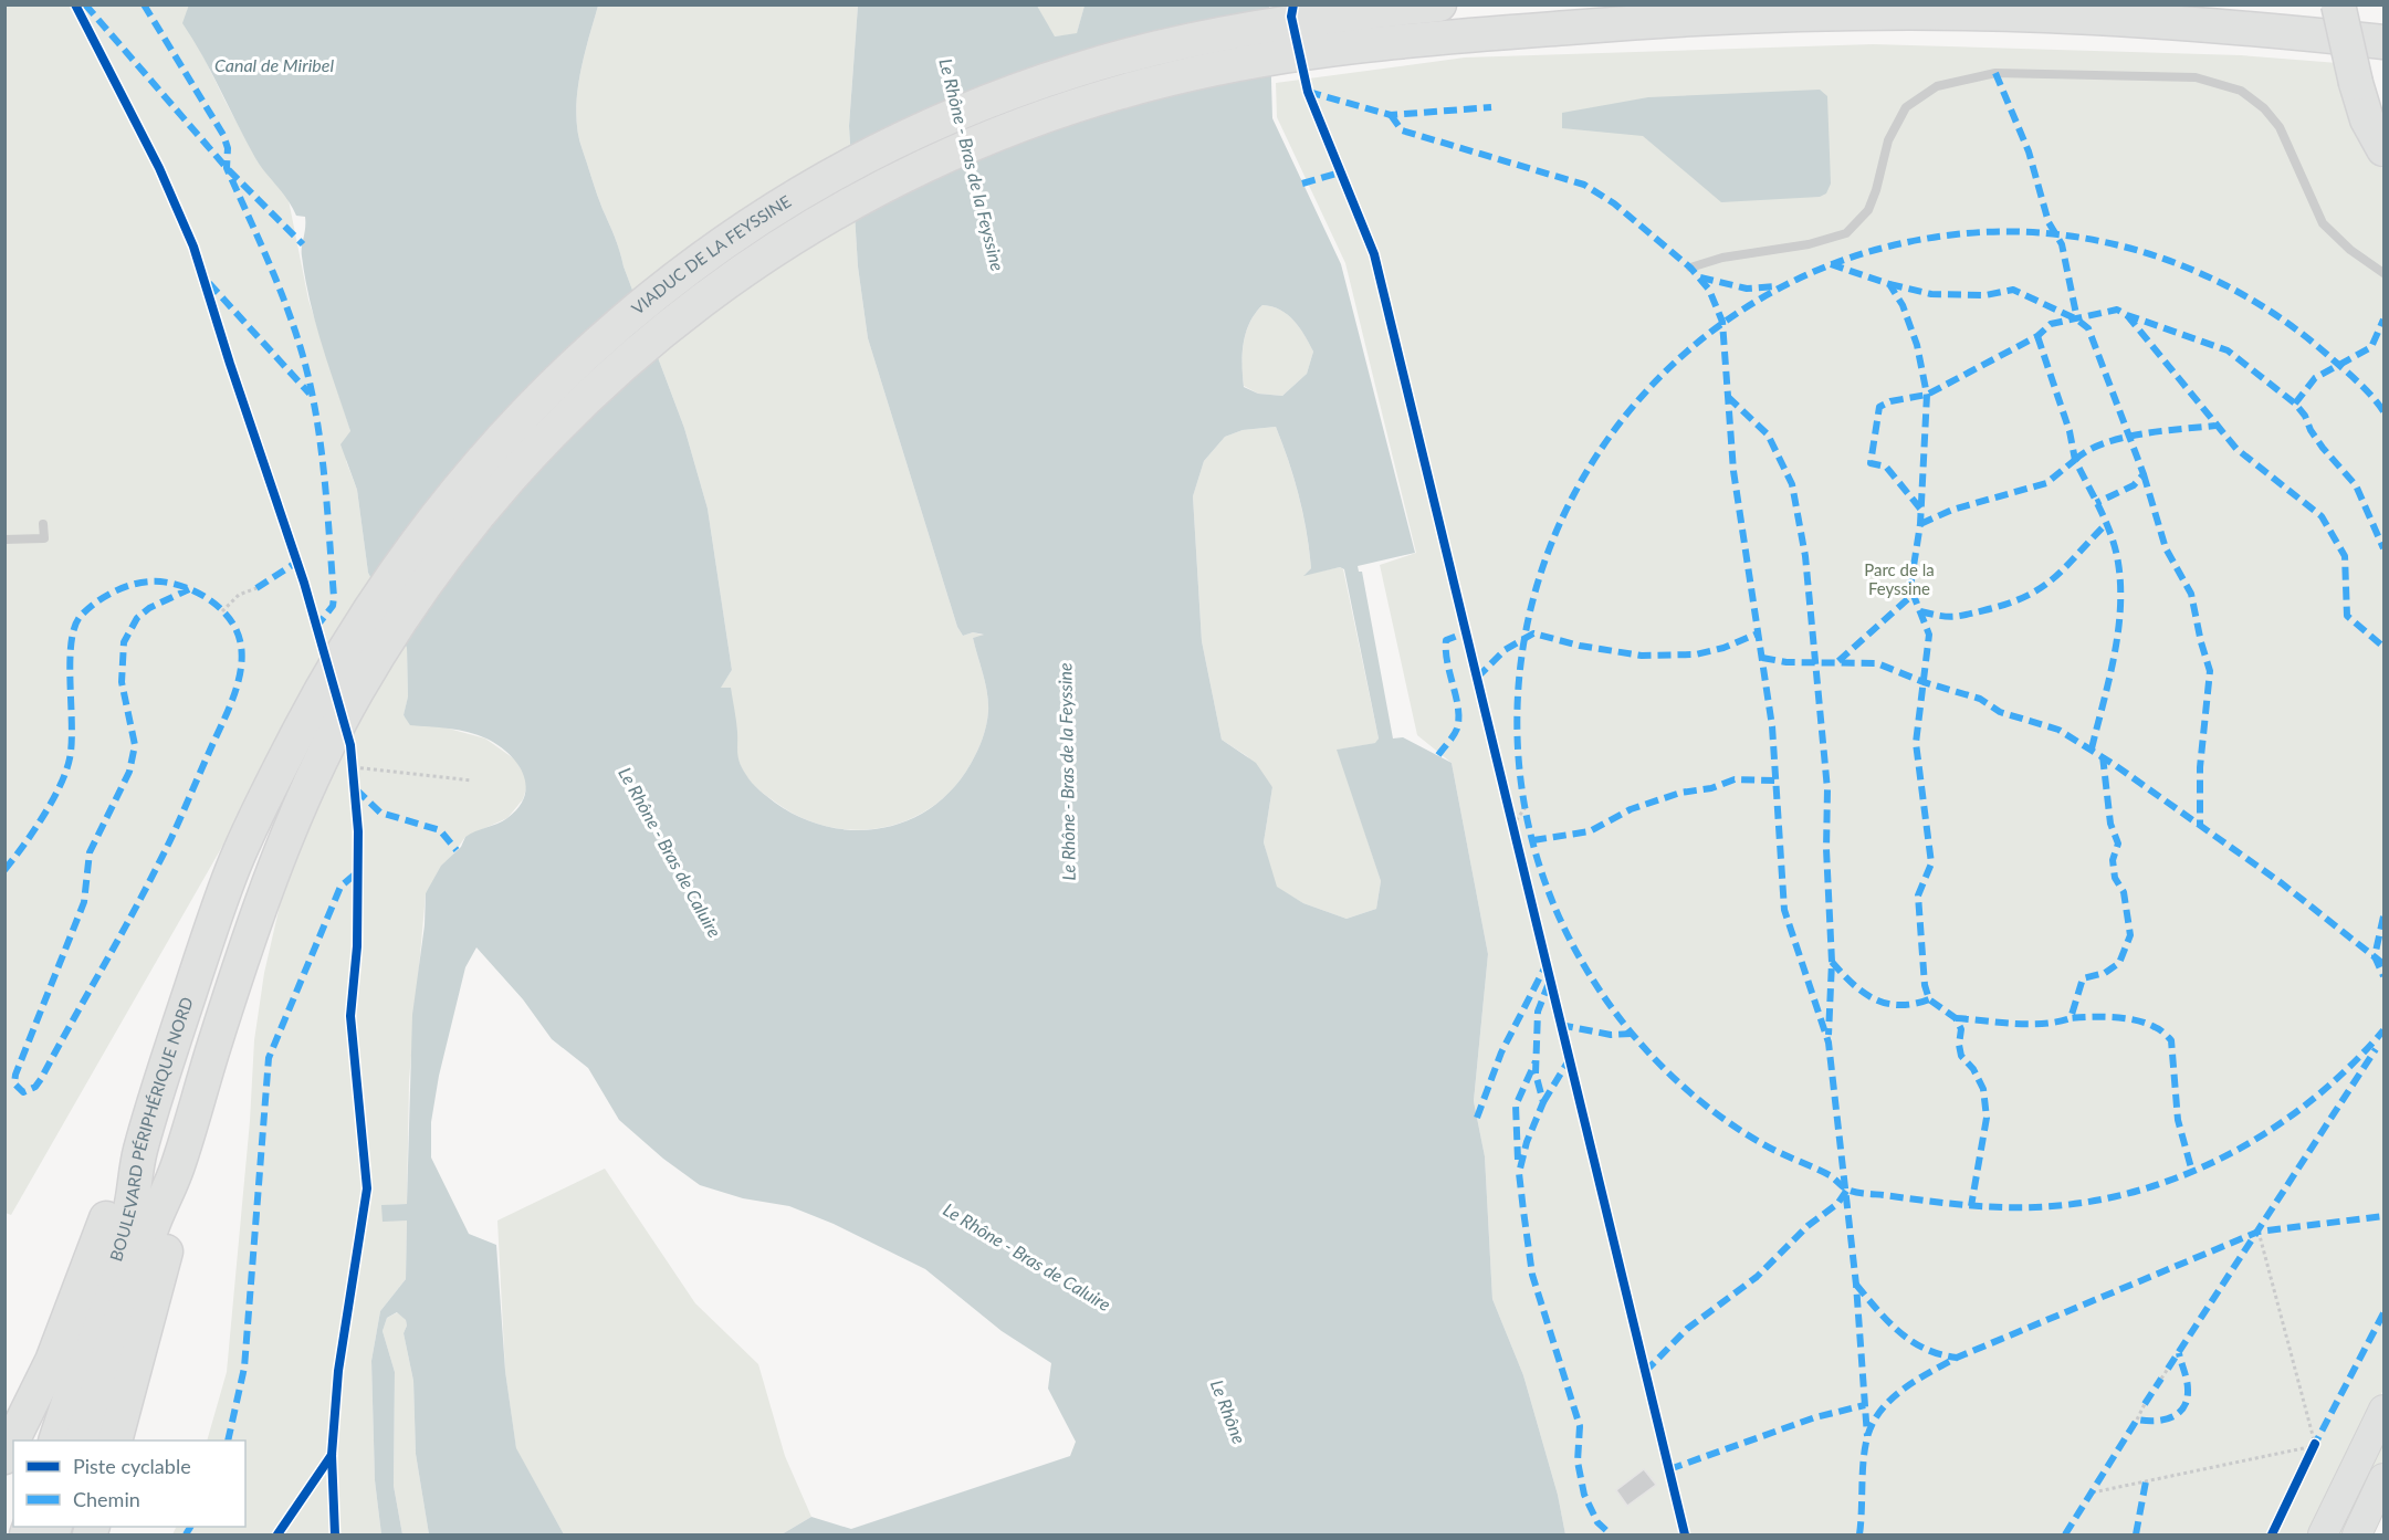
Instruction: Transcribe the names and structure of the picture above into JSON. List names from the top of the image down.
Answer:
{
  "streets": {
    "highway": ["VIADUC DE LA FEYSSINE", "BOULEVARD PÉRIPHÉRIQUE NORD"]
  },
  "crossings": [
    ["VIADUC DE LA FEYSSINE", "BOULEVARD PÉRIPHÉRIQUE NORD"]
  ],
  "water": [
    "Canal de Miribel",
    "Le Rhône - Bras de la Feyssine",
    "Le Rhône - Bras de Caluire",
    "Le Rhône"
  ],
  "parks": ["Parc de la Feyssine"],
  "legend": ["Piste cyclable", "Chemin"]
}
